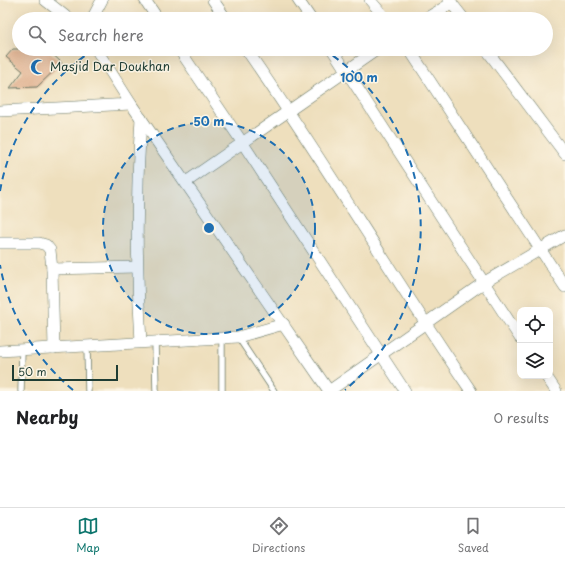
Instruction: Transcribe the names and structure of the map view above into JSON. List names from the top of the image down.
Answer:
{
  "places": {
    "mosque": ["Masjid Dar Doukhan"]
  },
  "scale_bar": "50 m",
  "page": {
    "search": "Search here",
    "scale": "50 m",
    "heading": ["Nearby", "0 results"],
    "nav": ["Map", "Directions", "Saved"]
  },
  "rings": ["100 m", "50 m"]
}
